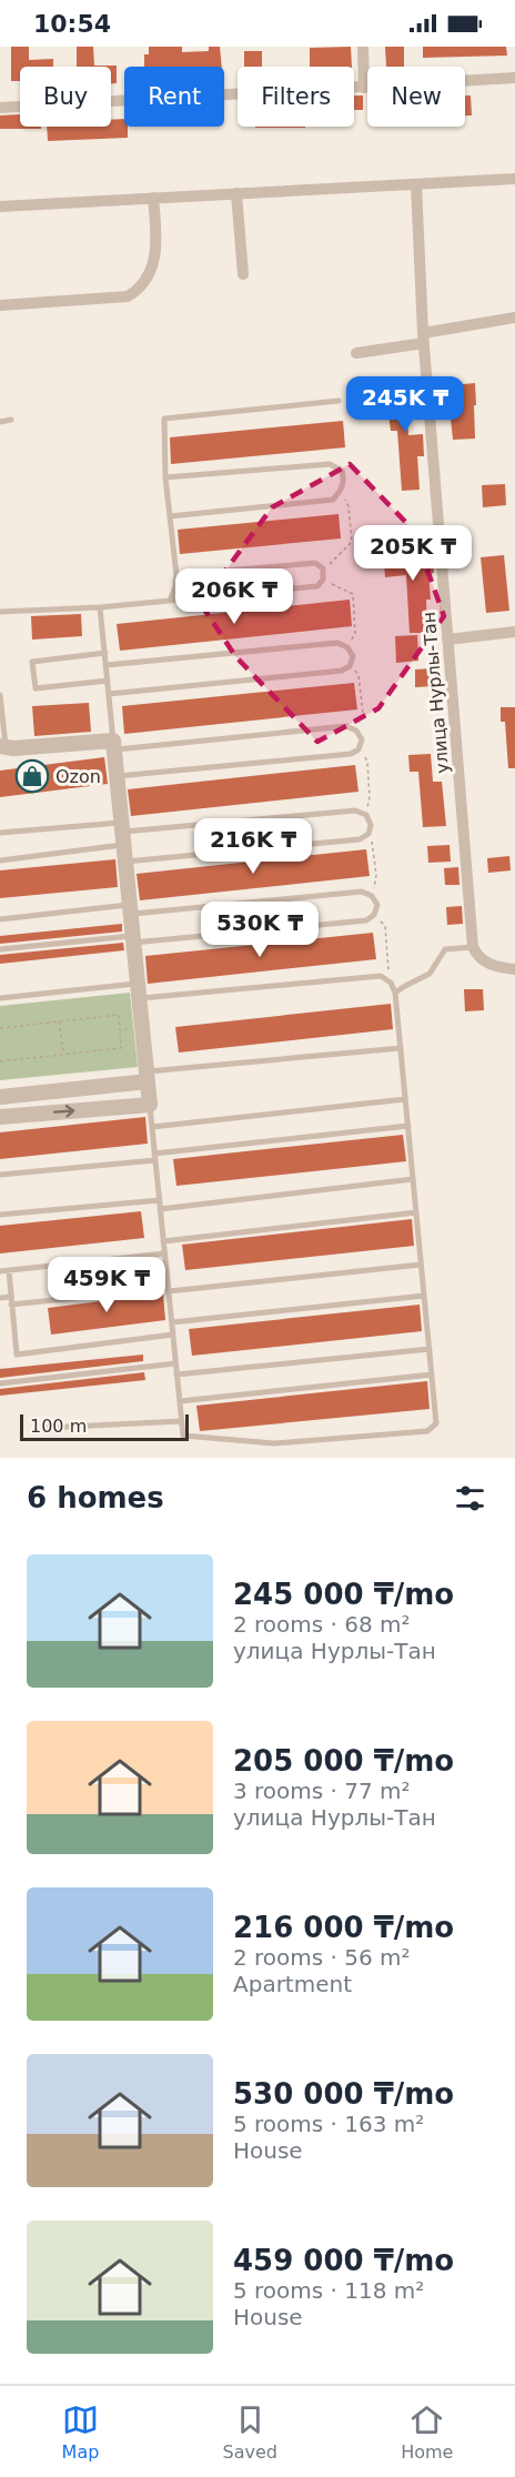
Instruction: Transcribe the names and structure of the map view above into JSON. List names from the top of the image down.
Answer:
{
  "streets": {
    "street": ["улица Нурлы-Тан"]
  },
  "places": {
    "shop": ["Ozon"]
  },
  "scale_bar": "100 m",
  "page": {
    "status": "10:54",
    "chip": [
      "Buy",
      "Rent",
      "Filters",
      "New"
    ],
    "price": [
      "245K ₸",
      "205K ₸",
      "206K ₸",
      "216K ₸",
      "530K ₸",
      "459K ₸"
    ],
    "scale": "100 m",
    "heading": "6 homes",
    "list": [
      {
        "name": "245 000 ₸/mo",
        "note": "2 rooms · 68 m² · улица Нурлы-Тан"
      },
      {
        "name": "205 000 ₸/mo",
        "note": "3 rooms · 77 m² · улица Нурлы-Тан"
      },
      {
        "name": "216 000 ₸/mo",
        "note": "2 rooms · 56 m² · Apartment"
      },
      {
        "name": "530 000 ₸/mo",
        "note": "5 rooms · 163 m² · House"
      },
      {
        "name": "459 000 ₸/mo",
        "note": "5 rooms · 118 m² · House"
      }
    ],
    "tabs": ["Map", "Saved", "Home"]
  }
}
